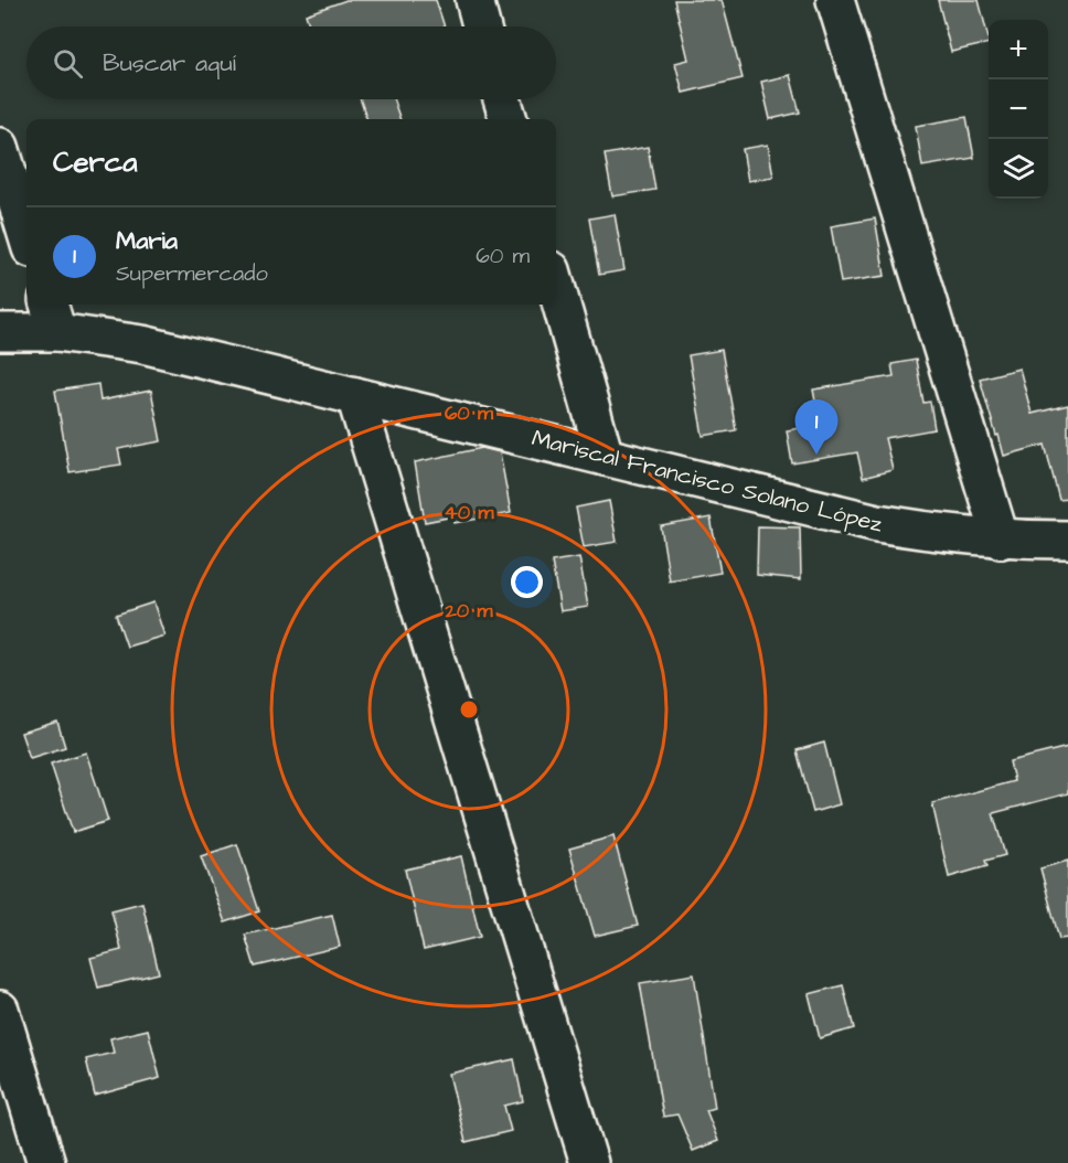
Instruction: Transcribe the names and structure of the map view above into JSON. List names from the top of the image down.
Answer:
{
  "streets": {
    "street": ["Mariscal Francisco Solano López"]
  },
  "page": {
    "map_buttons": ["+", "−"],
    "search": "Buscar aquí",
    "heading": "Cerca",
    "list": [
      {
        "mark": "1",
        "name": "Maria",
        "note": "Supermercado",
        "value": "60 m"
      }
    ],
    "pins": "1"
  },
  "rings": ["60 m", "40 m", "20 m"]
}
